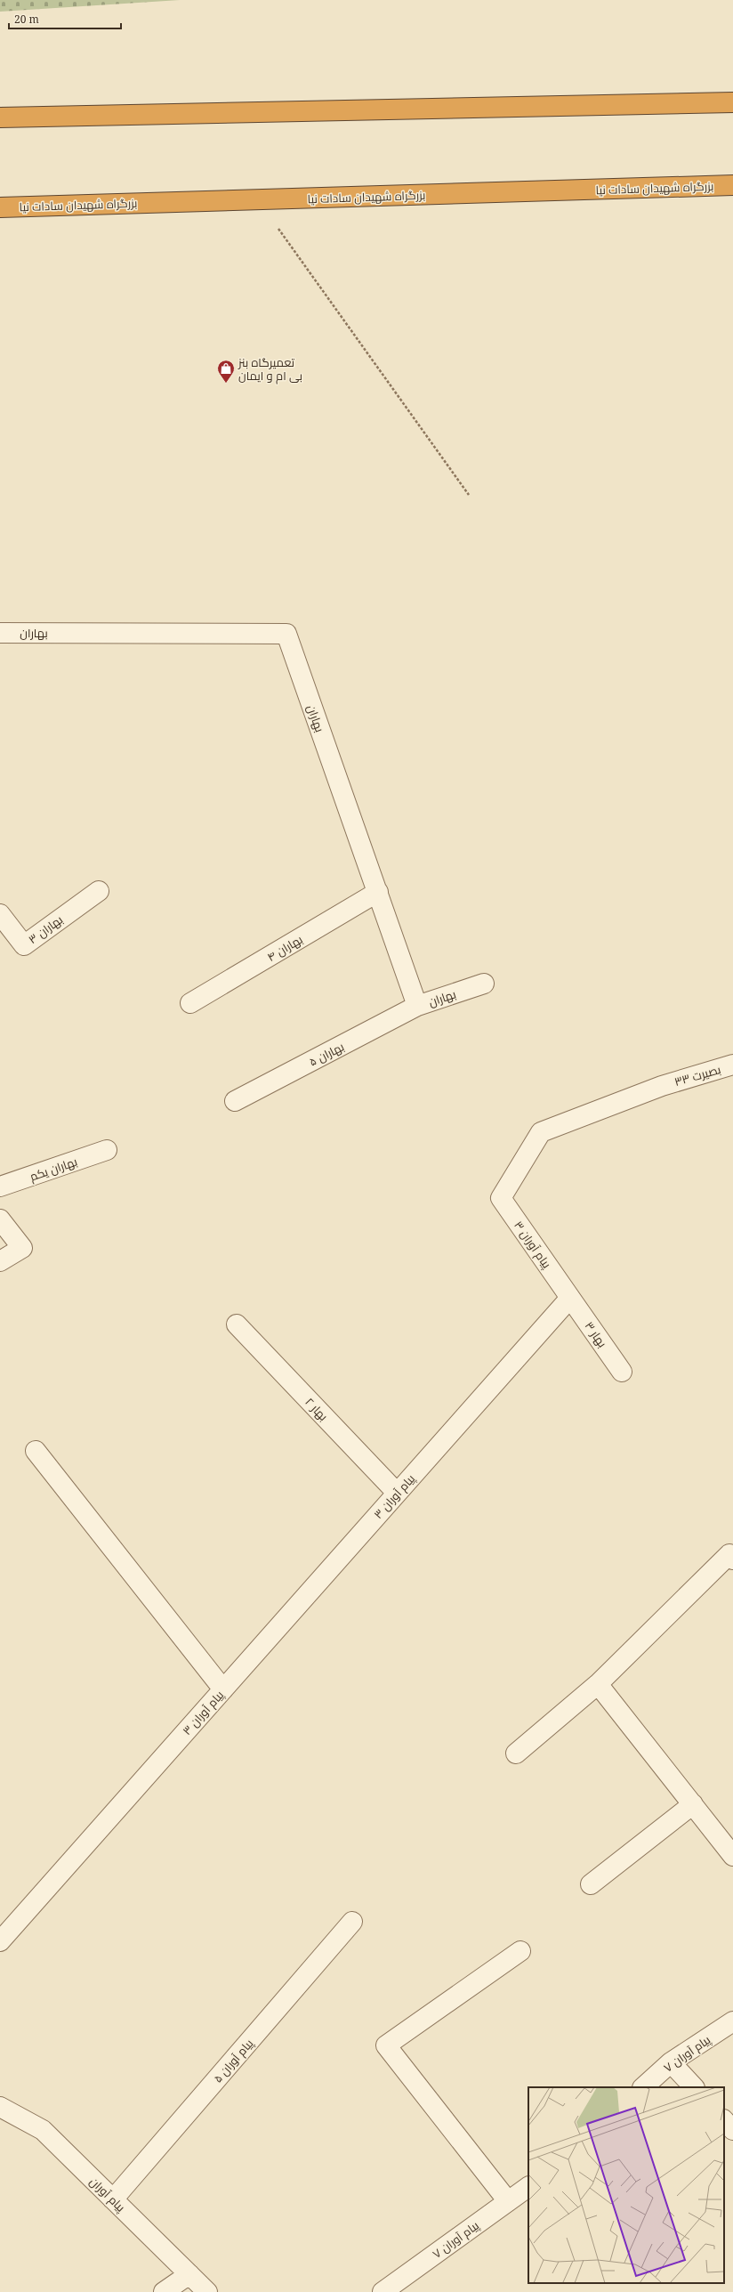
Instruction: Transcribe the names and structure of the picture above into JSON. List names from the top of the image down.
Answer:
{
  "streets": {
    "highway": ["بزرگراه شهیدان سادات نیا"],
    "street": [
      "بهاران",
      "بهاران ۳",
      "بهاران ۴",
      "بهاران ۵",
      "بصیرت ۳۳",
      "بهاران یکم",
      "پیام آوران ۳",
      "بهار ۳",
      "بهار ۲",
      "پیام آوران ۷",
      "پیام آوران ۵",
      "پیام آوران"
    ]
  },
  "crossings": [
    ["بهاران", "بهاران ۴"],
    ["بهاران", "بهاران ۵"],
    ["بصیرت ۳۳", "پیام آوران ۳"],
    ["پیام آوران ۳", "بهار ۳"],
    ["پیام آوران ۳", "بهار ۲"],
    ["پیام آوران ۵", "پیام آوران"]
  ],
  "places": {
    "shop": ["تعمیرگاه بنز بی ام و ایمان"]
  },
  "scale_bar": "20 m"
}
